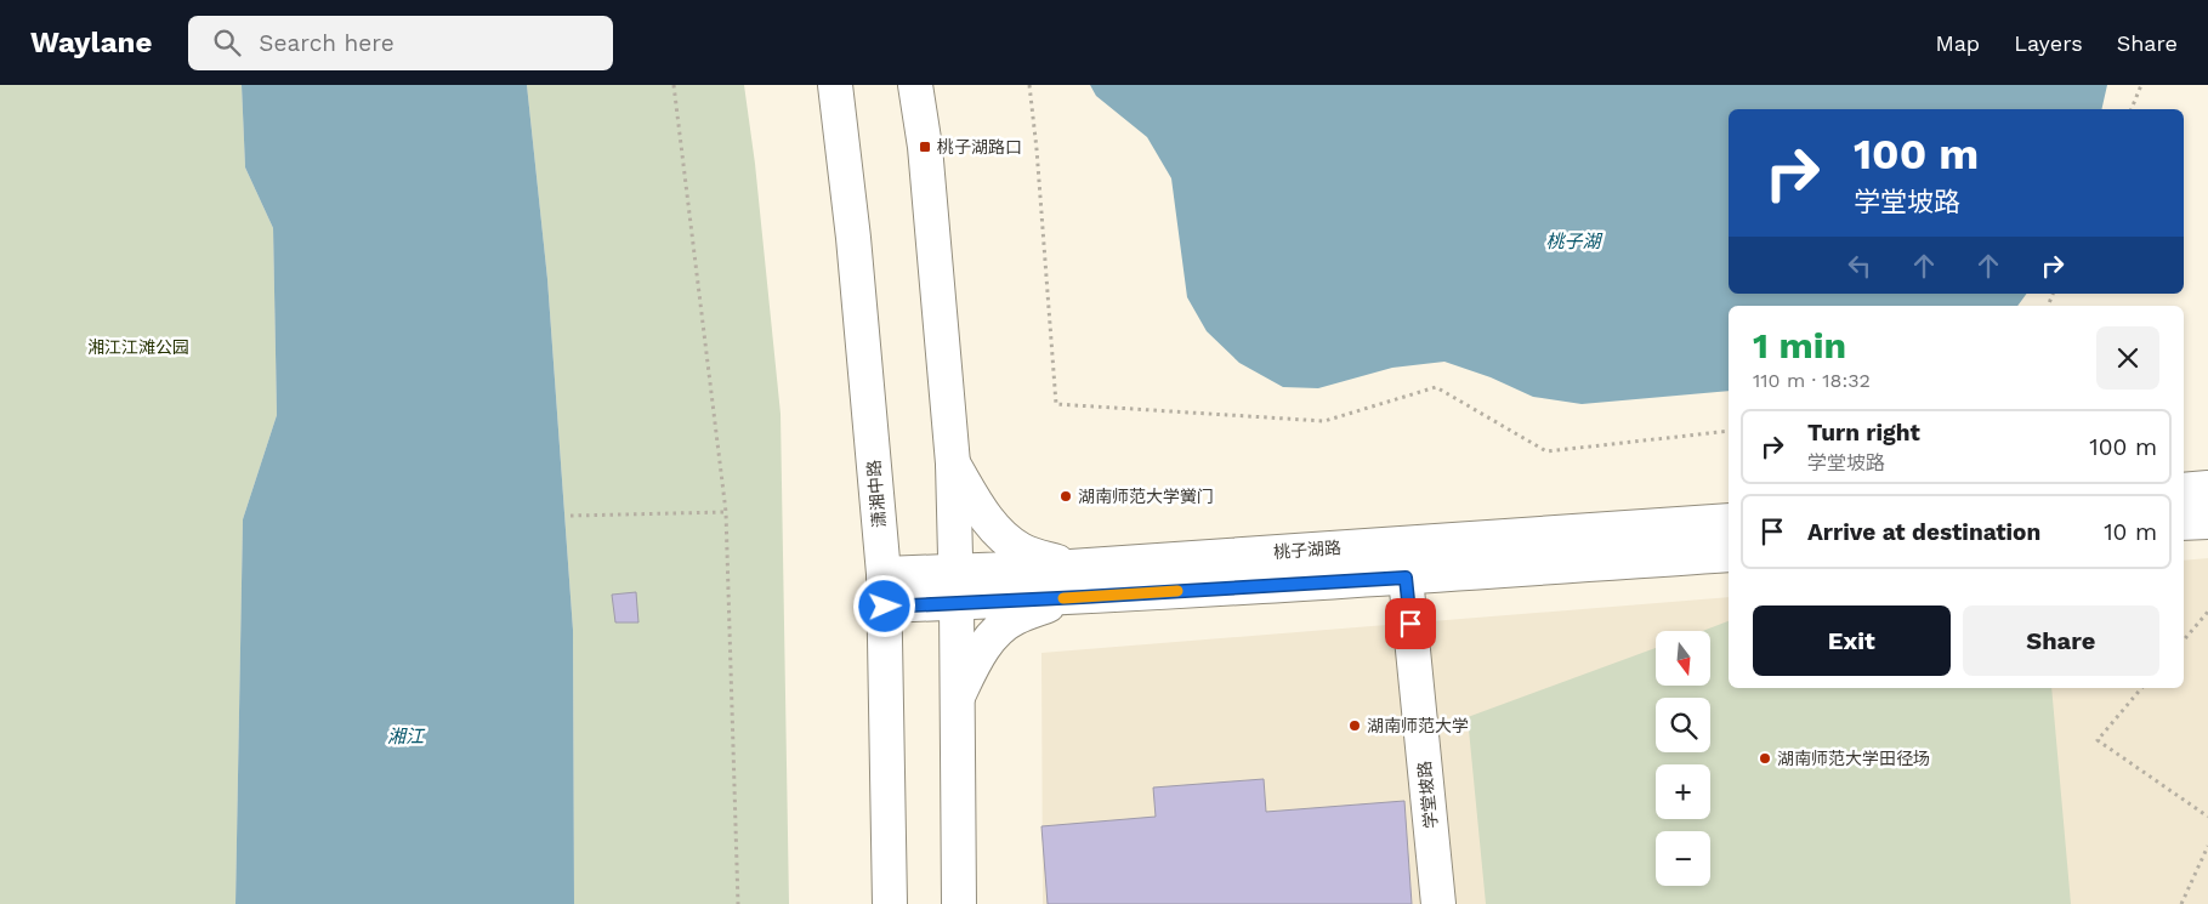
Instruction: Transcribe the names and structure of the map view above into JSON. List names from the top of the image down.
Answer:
{
  "streets": {
    "main road": ["潇湘中路", "桃子湖路", "学堂坡路"]
  },
  "crossings": [
    ["潇湘中路", "桃子湖路"],
    ["桃子湖路", "学堂坡路"]
  ],
  "water": ["桃子湖", "湘江"],
  "parks": ["湘江江滩公园"],
  "places": {
    "transit": ["桃子湖路口"],
    "other": ["湖南师范大学黉门", "湖南师范大学", "湖南师范大学田径场"]
  },
  "north": "bottom",
  "page": {
    "header": "Waylane",
    "search": "Search here",
    "nav": ["Map", "Layers", "Share"],
    "turn": ["100 m", "学堂坡路"],
    "heading": ["1 min", "110 m · 18:32"],
    "list": [
      {
        "name": "Turn right",
        "note": "学堂坡路",
        "value": "100 m"
      },
      {
        "name": "Arrive at destination",
        "value": "10 m"
      }
    ],
    "buttons": ["Exit", "Share"],
    "map_buttons": ["+", "−"]
  }
}
